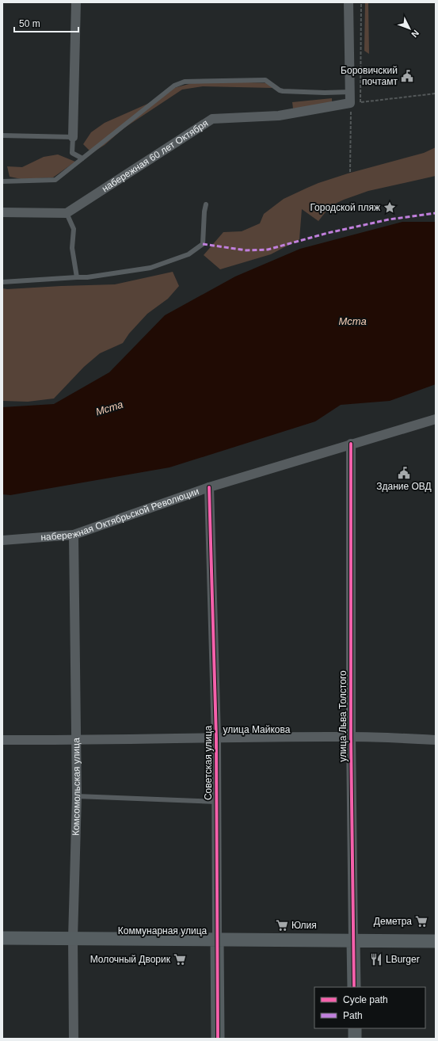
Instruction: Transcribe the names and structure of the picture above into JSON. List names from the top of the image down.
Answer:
{
  "streets": {
    "main road": ["улица Льва Толстого", "Советская улица", "Коммунарная улица"],
    "street": [
      "набережная 60 лет Октября",
      "набережная Октябрьской Революции",
      "улица Майкова",
      "Комсомольская улица"
    ]
  },
  "crossings": [
    ["набережная Октябрьской Революции", "улица Льва Толстого"],
    ["набережная Октябрьской Революции", "Советская улица"],
    ["набережная Октябрьской Революции", "Комсомольская улица"],
    ["улица Льва Толстого", "улица Майкова"],
    ["улица Льва Толстого", "Коммунарная улица"],
    ["улица Майкова", "Советская улица"],
    ["улица Майкова", "Комсомольская улица"],
    ["Советская улица", "Коммунарная улица"],
    ["Комсомольская улица", "Коммунарная улица"]
  ],
  "water": ["Мста"],
  "places": {
    "public building": ["Боровичский почтамт", "Здание ОВД"],
    "place": ["Городской пляж"],
    "supermarket": ["Деметра", "Юлия", "Молочный Дворик"],
    "restaurant": ["LBurger"]
  },
  "legend": ["Cycle path", "Path"],
  "scale_bar": "50 m",
  "north": "bottom right"
}
